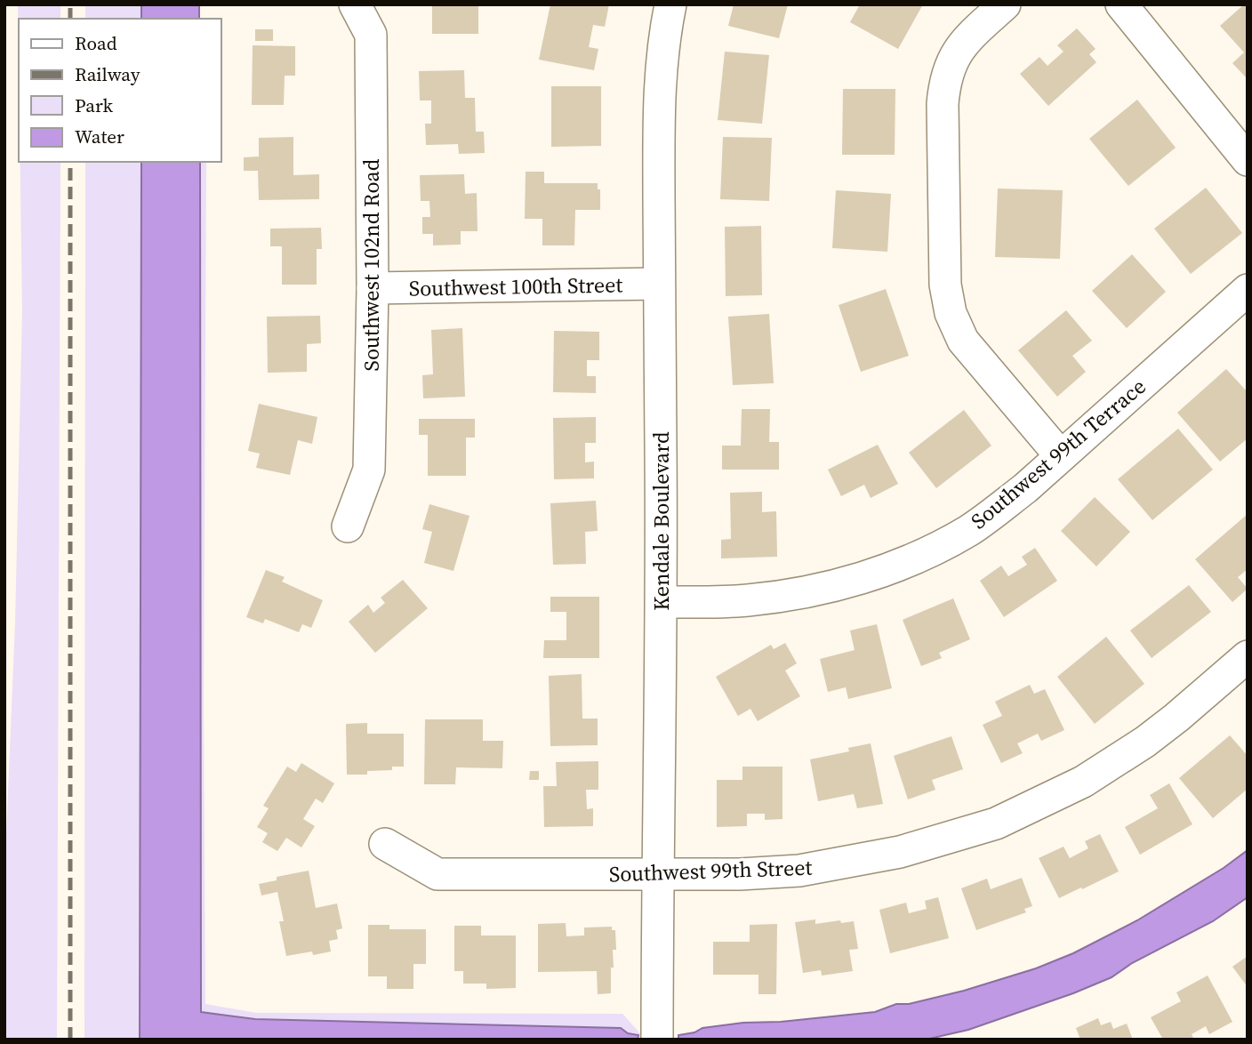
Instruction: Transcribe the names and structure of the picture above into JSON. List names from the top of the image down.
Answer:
{
  "streets": {
    "street": [
      "Southwest 102nd Road",
      "Southwest 100th Street",
      "Southwest 99th Terrace",
      "Kendale Boulevard",
      "Southwest 99th Street"
    ]
  },
  "crossings": [
    ["Southwest 102nd Road", "Southwest 100th Street"],
    ["Southwest 100th Street", "Kendale Boulevard"],
    ["Southwest 99th Terrace", "Kendale Boulevard"],
    ["Kendale Boulevard", "Southwest 99th Street"]
  ],
  "legend": [
    "Road",
    "Railway",
    "Park",
    "Water"
  ]
}
